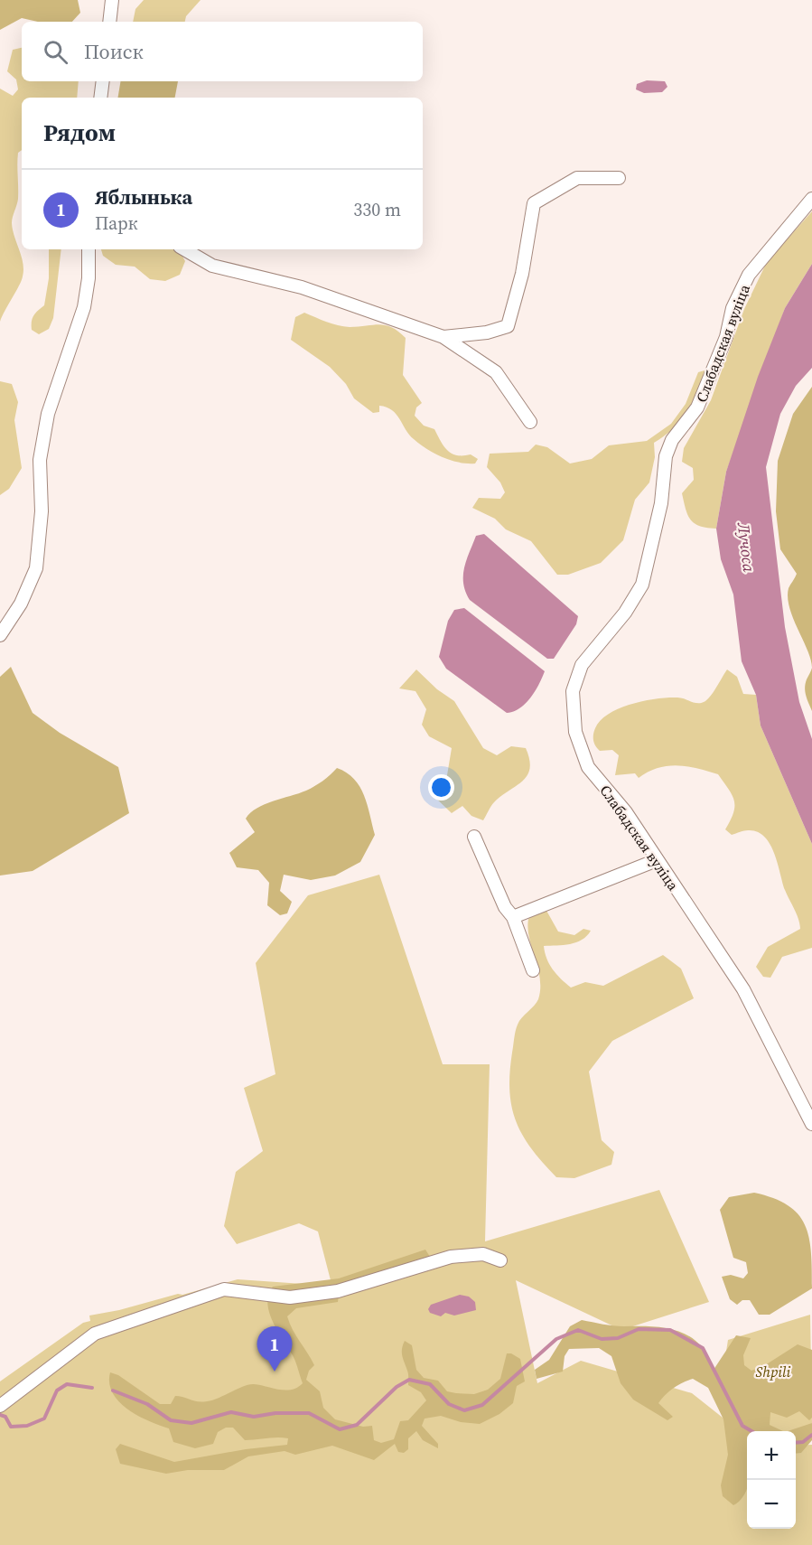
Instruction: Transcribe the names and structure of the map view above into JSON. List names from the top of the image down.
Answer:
{
  "streets": {
    "street": ["Слабадская вуліца"]
  },
  "water": ["Лучоса"],
  "parks": ["Shpili"],
  "page": {
    "search": "Поиск",
    "heading": "Рядом",
    "list": [
      {
        "mark": "1",
        "name": "Яблынька",
        "note": "Парк",
        "value": "330 m"
      }
    ],
    "pins": "1",
    "map_buttons": ["+", "−"]
  }
}
